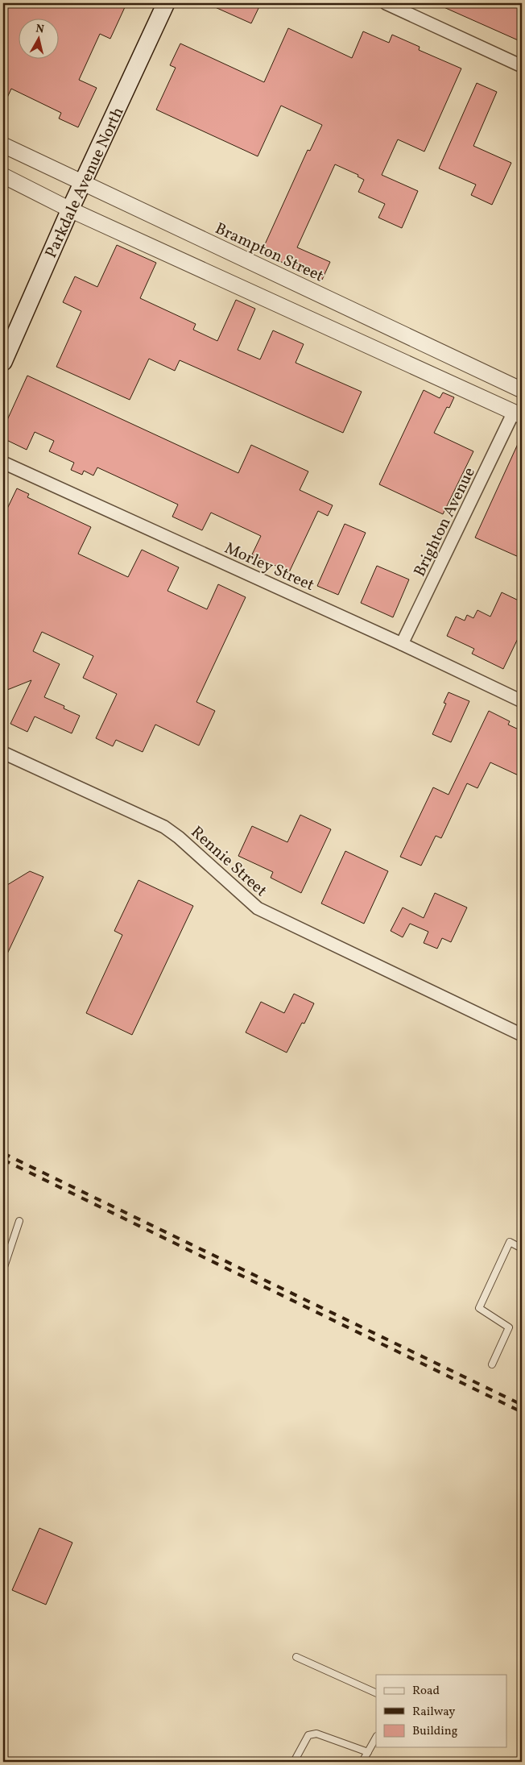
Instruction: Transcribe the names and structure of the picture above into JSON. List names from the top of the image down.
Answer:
{
  "streets": {
    "main road": ["Parkdale Avenue North"],
    "street": [
      "Brampton Street",
      "Brighton Avenue",
      "Morley Street",
      "Rennie Street"
    ]
  },
  "crossings": [
    ["Parkdale Avenue North", "Brampton Street"],
    ["Brighton Avenue", "Morley Street"]
  ],
  "legend": ["Road", "Railway", "Building"],
  "north": "top"
}
